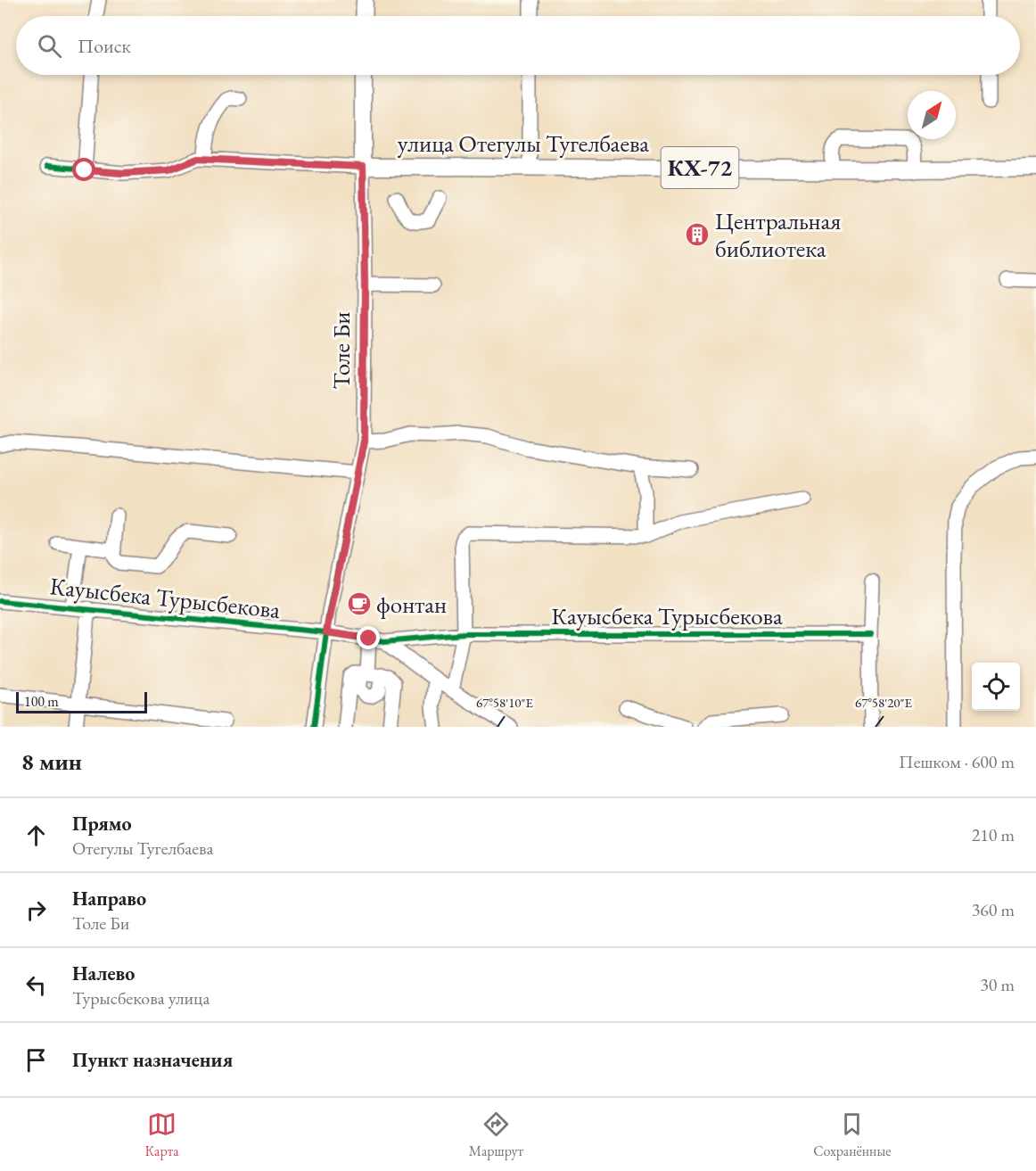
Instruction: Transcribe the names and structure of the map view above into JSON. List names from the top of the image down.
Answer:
{
  "streets": {
    "main road": ["улица Отегулы Тугелбаева", "КХ-72", "Толе Би"],
    "street": ["Кауысбека Турысбекова"]
  },
  "crossings": [
    ["улица Отегулы Тугелбаева", "Толе Би"],
    ["Толе Би", "Кауысбека Турысбекова"]
  ],
  "places": {
    "building": ["Центральная библиотека"],
    "cafe": ["фонтан"]
  },
  "scale_bar": "100 m",
  "north": "top right",
  "page": {
    "search": "Поиск",
    "scale": "100 m",
    "heading": ["8 мин", "Пешком · 600 m"],
    "list": [
      ["Прямо", "Отегулы Тугелбаева", "210 m"],
      ["Направо", "Толе Би", "360 m"],
      ["Налево", "Турысбекова улица", "30 m"],
      "Пункт назначения"
    ],
    "nav": ["Карта", "Маршрут", "Сохранённые"]
  },
  "coordinates": ["67°58'10\"E", "67°58'20\"E"]
}
